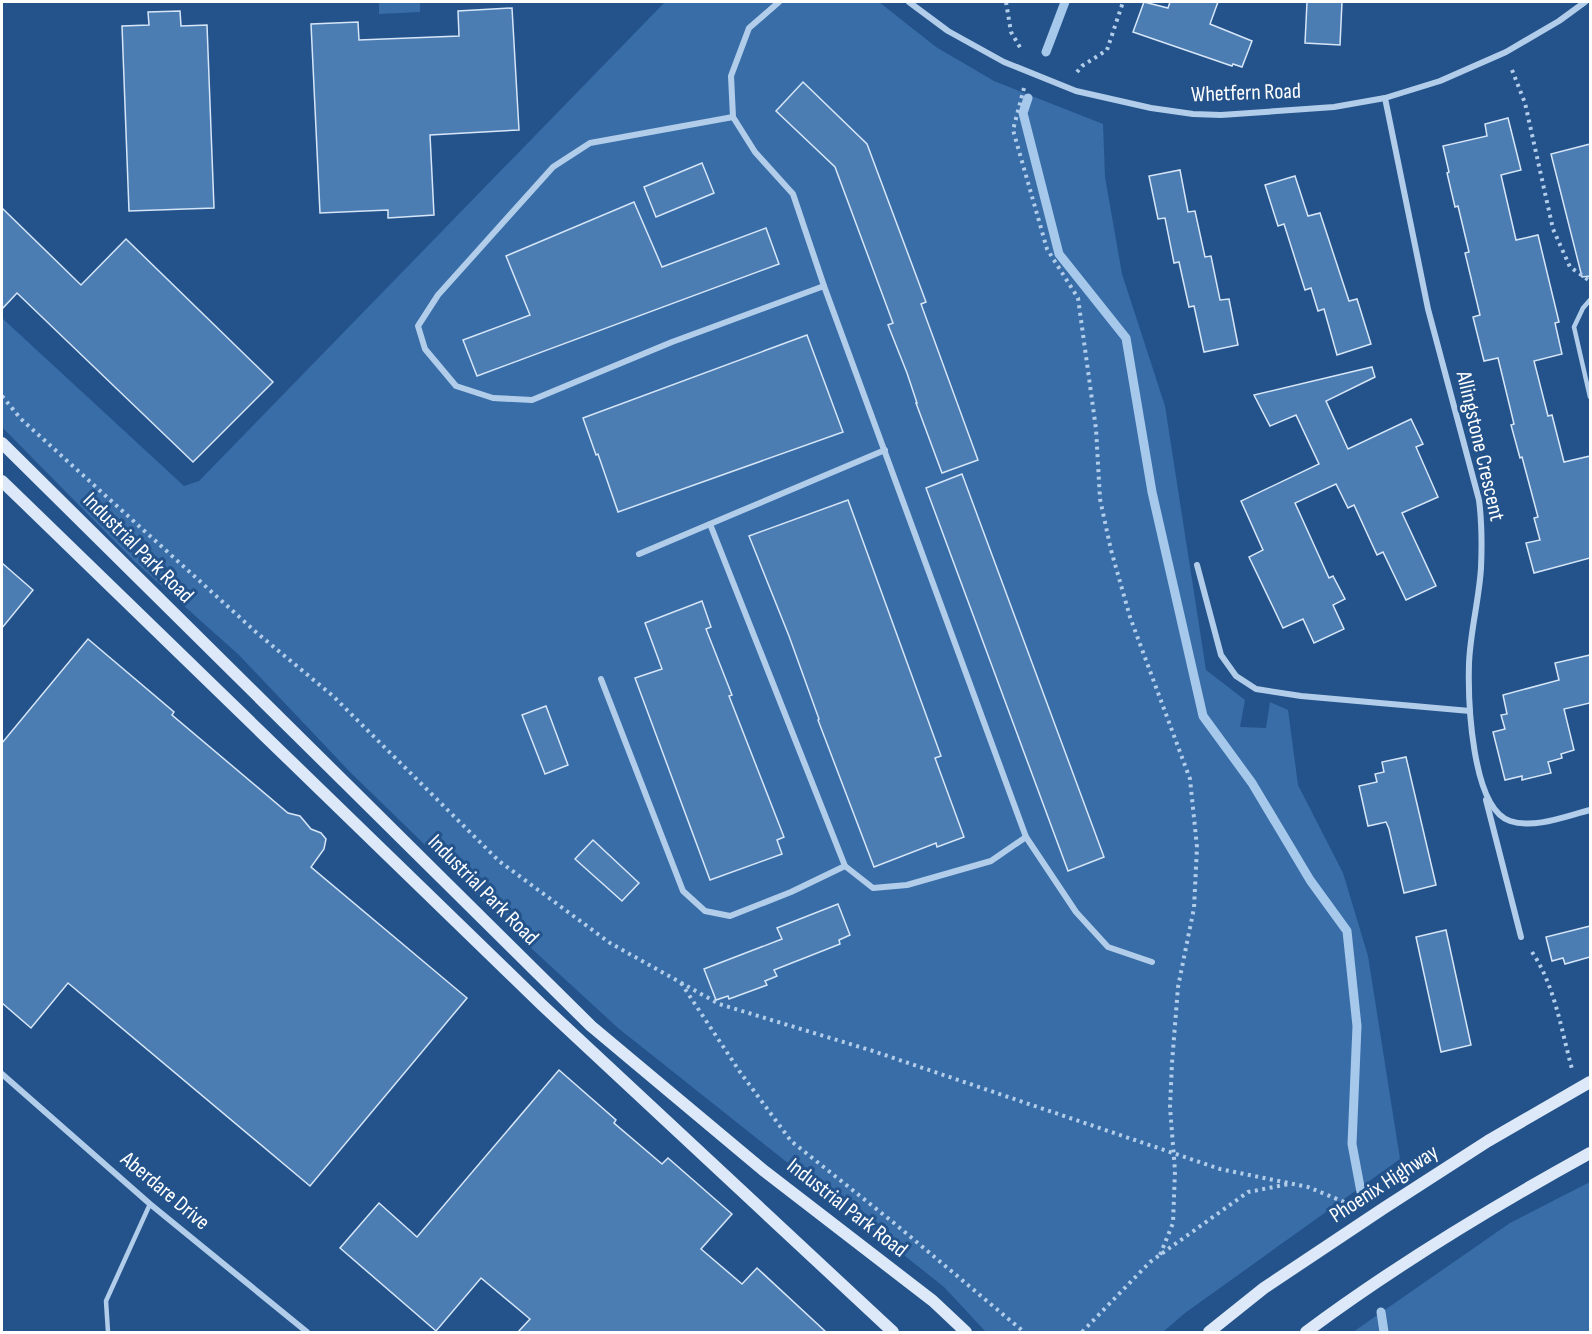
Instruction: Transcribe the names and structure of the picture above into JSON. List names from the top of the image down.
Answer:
{
  "streets": {
    "street": [
      "Whetfern Road",
      "Allingstone Crescent",
      "Industrial Park Road",
      "Phoenix Highway",
      "Aberdare Drive"
    ]
  },
  "crossings": [
    ["Whetfern Road", "Allingstone Crescent"]
  ]
}
